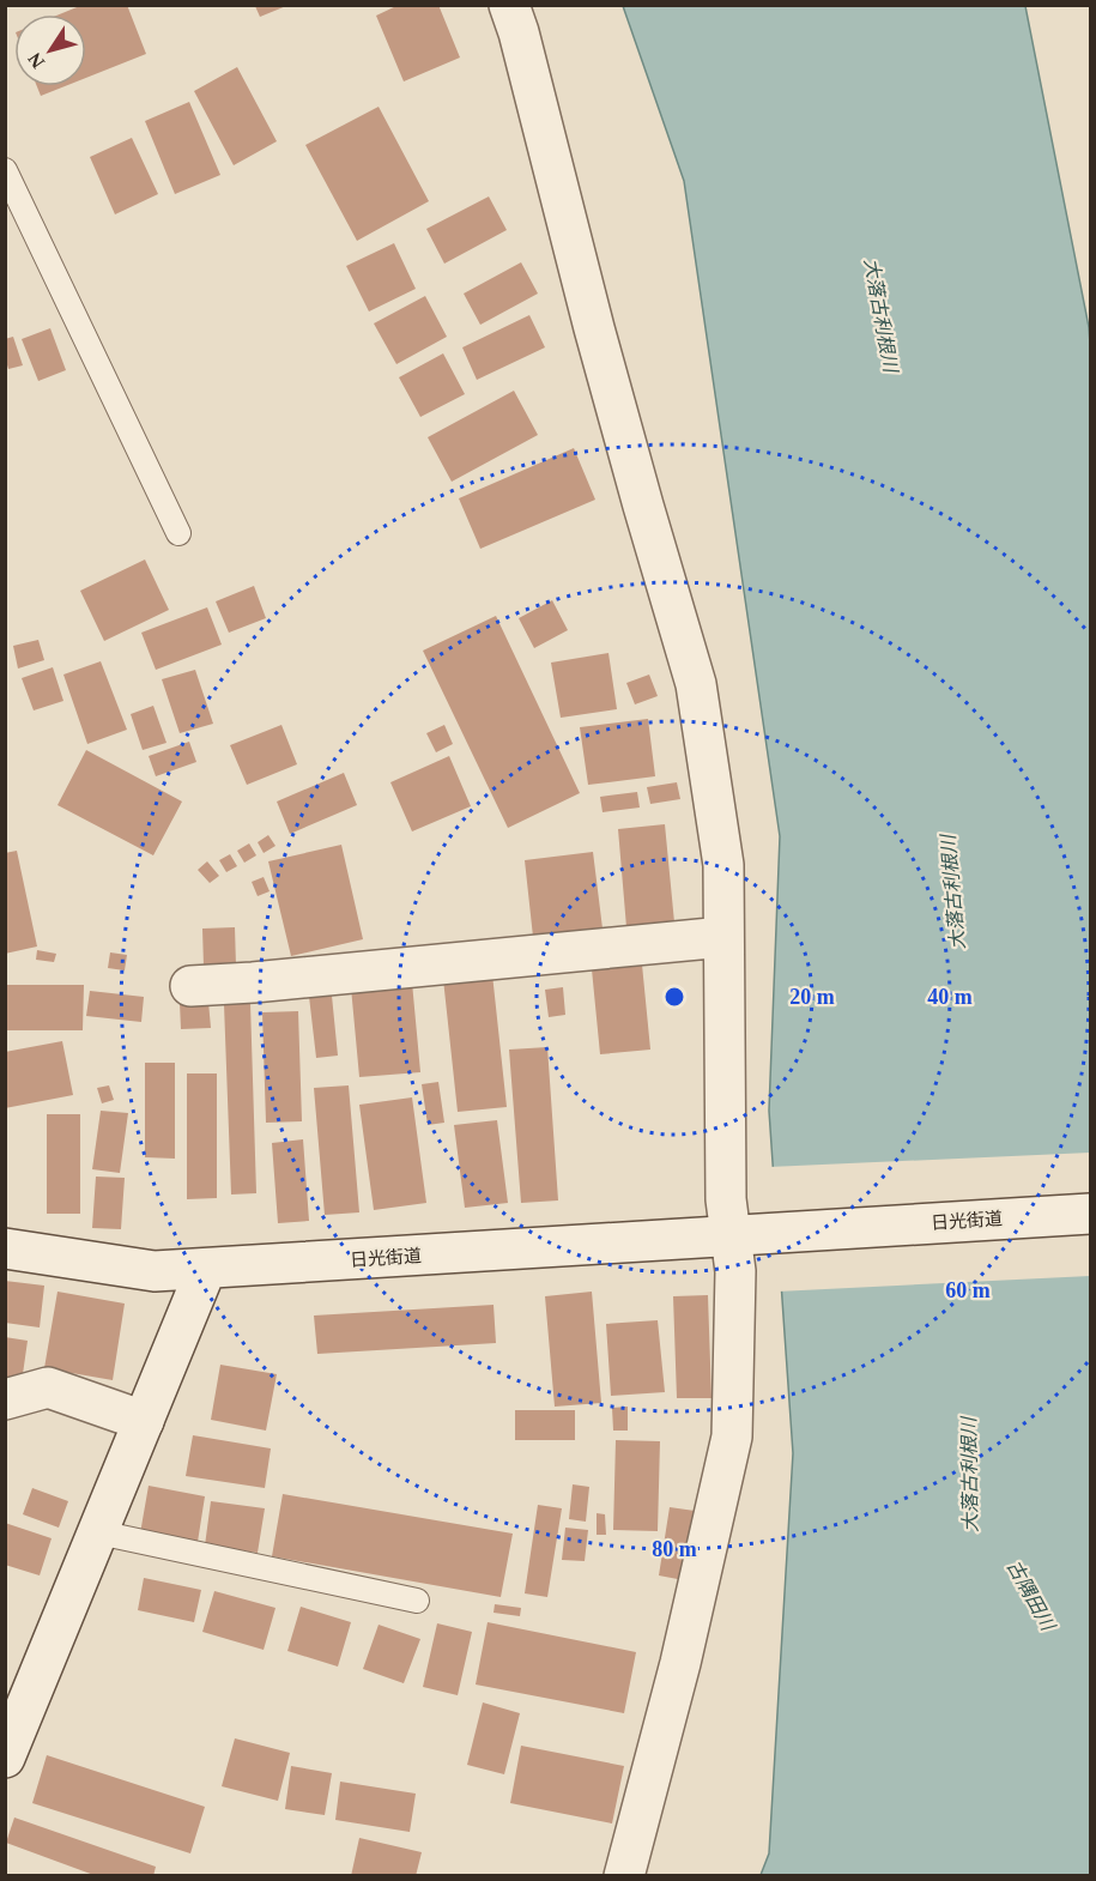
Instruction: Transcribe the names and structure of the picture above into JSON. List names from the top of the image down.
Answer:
{
  "streets": {
    "street": ["日光街道"]
  },
  "water": ["大落古利根川", "古隅田川"],
  "north": "bottom left",
  "rings": [
    "20 m",
    "40 m",
    "60 m",
    "80 m"
  ]
}
